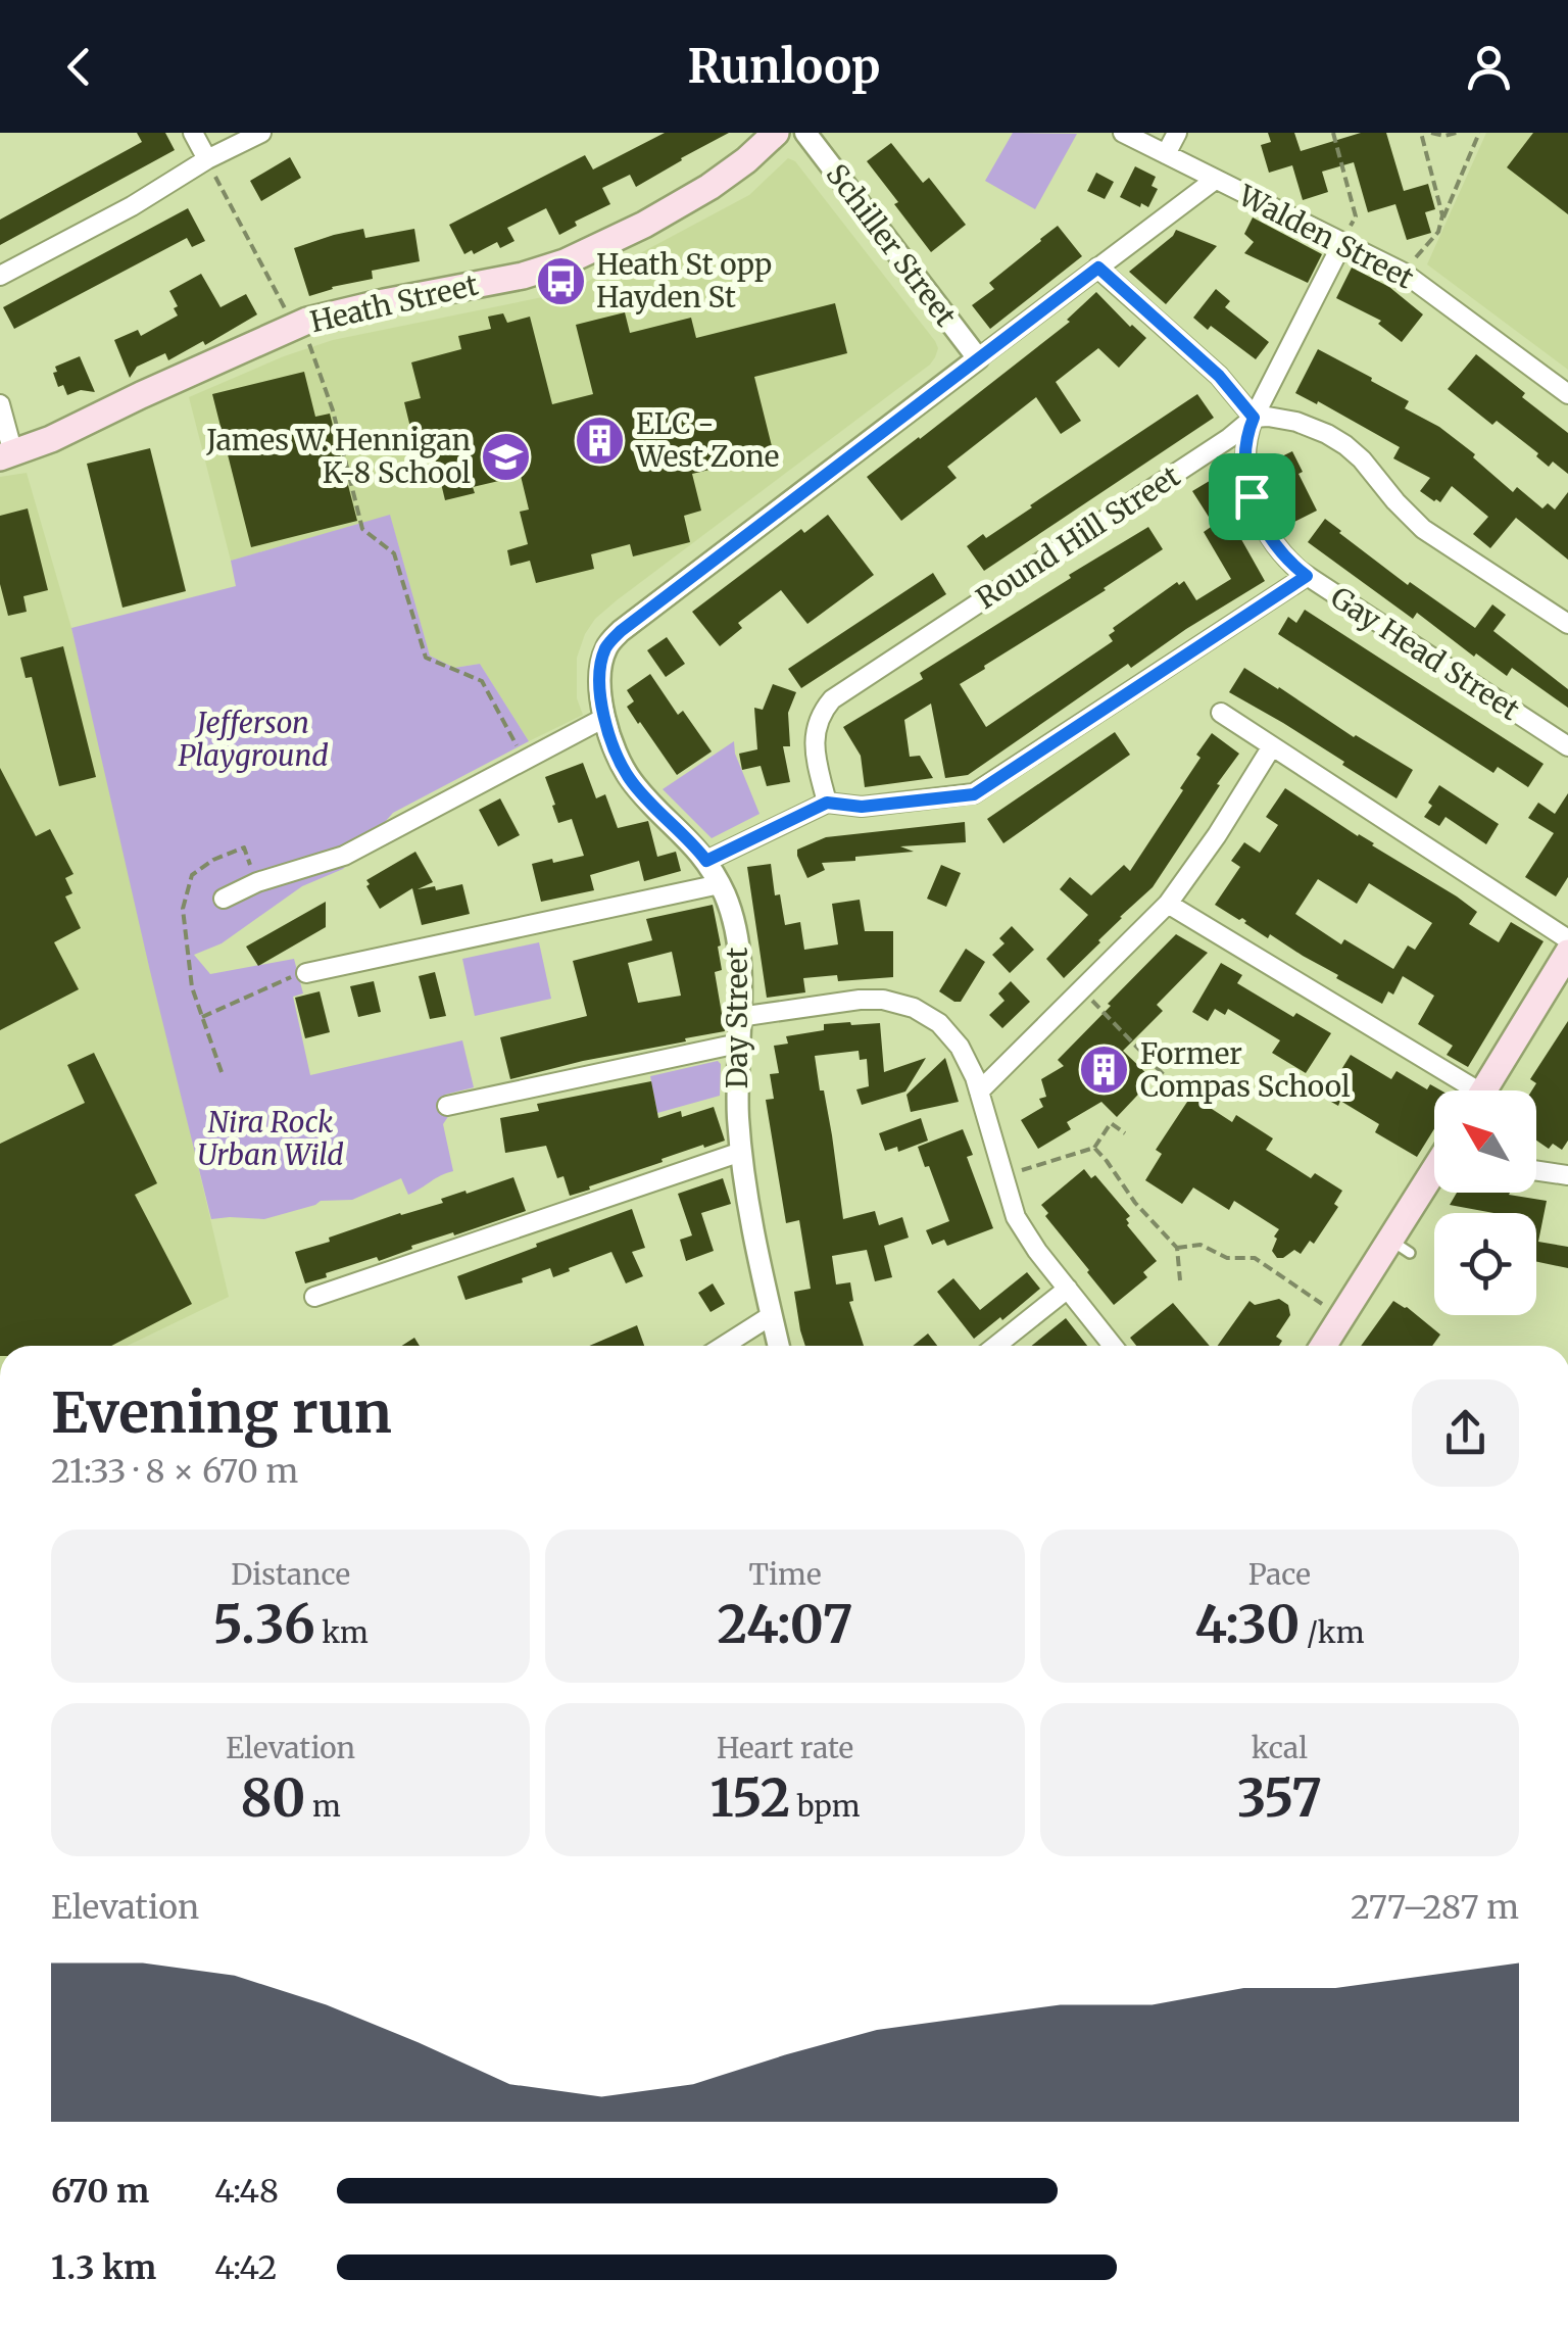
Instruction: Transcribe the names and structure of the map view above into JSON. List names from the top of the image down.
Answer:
{
  "streets": {
    "main road": ["Heath Street"],
    "street": [
      "Walden Street",
      "Schiller Street",
      "Round Hill Street",
      "Gay Head Street",
      "Day Street"
    ]
  },
  "crossings": [
    ["Schiller Street", "Day Street"],
    ["Round Hill Street", "Gay Head Street"]
  ],
  "parks": ["Jefferson Playground", "Nira Rock Urban Wild"],
  "places": {
    "bus stop": ["Heath St opp Hayden St"],
    "building": ["ELC - West Zone", "Former Compas School"],
    "school or university": ["James W. Hennigan K-8 School"]
  },
  "north": "top left",
  "page": {
    "header": "Runloop",
    "heading": ["Evening run", "21:33 · 8 × 670 m"],
    "stats": [
      ["Distance", "5.36 km"],
      ["Time", "24:07"],
      ["Pace", "4:30 /km"],
      ["Elevation", "80 m"],
      ["Heart rate", "152 bpm"],
      ["kcal", "357"]
    ],
    "chart": ["Elevation", "277–287 m"],
    "list": [
      {
        "name": "670 m",
        "note": "4:48"
      },
      {
        "name": "1.3 km",
        "note": "4:42"
      }
    ]
  }
}
